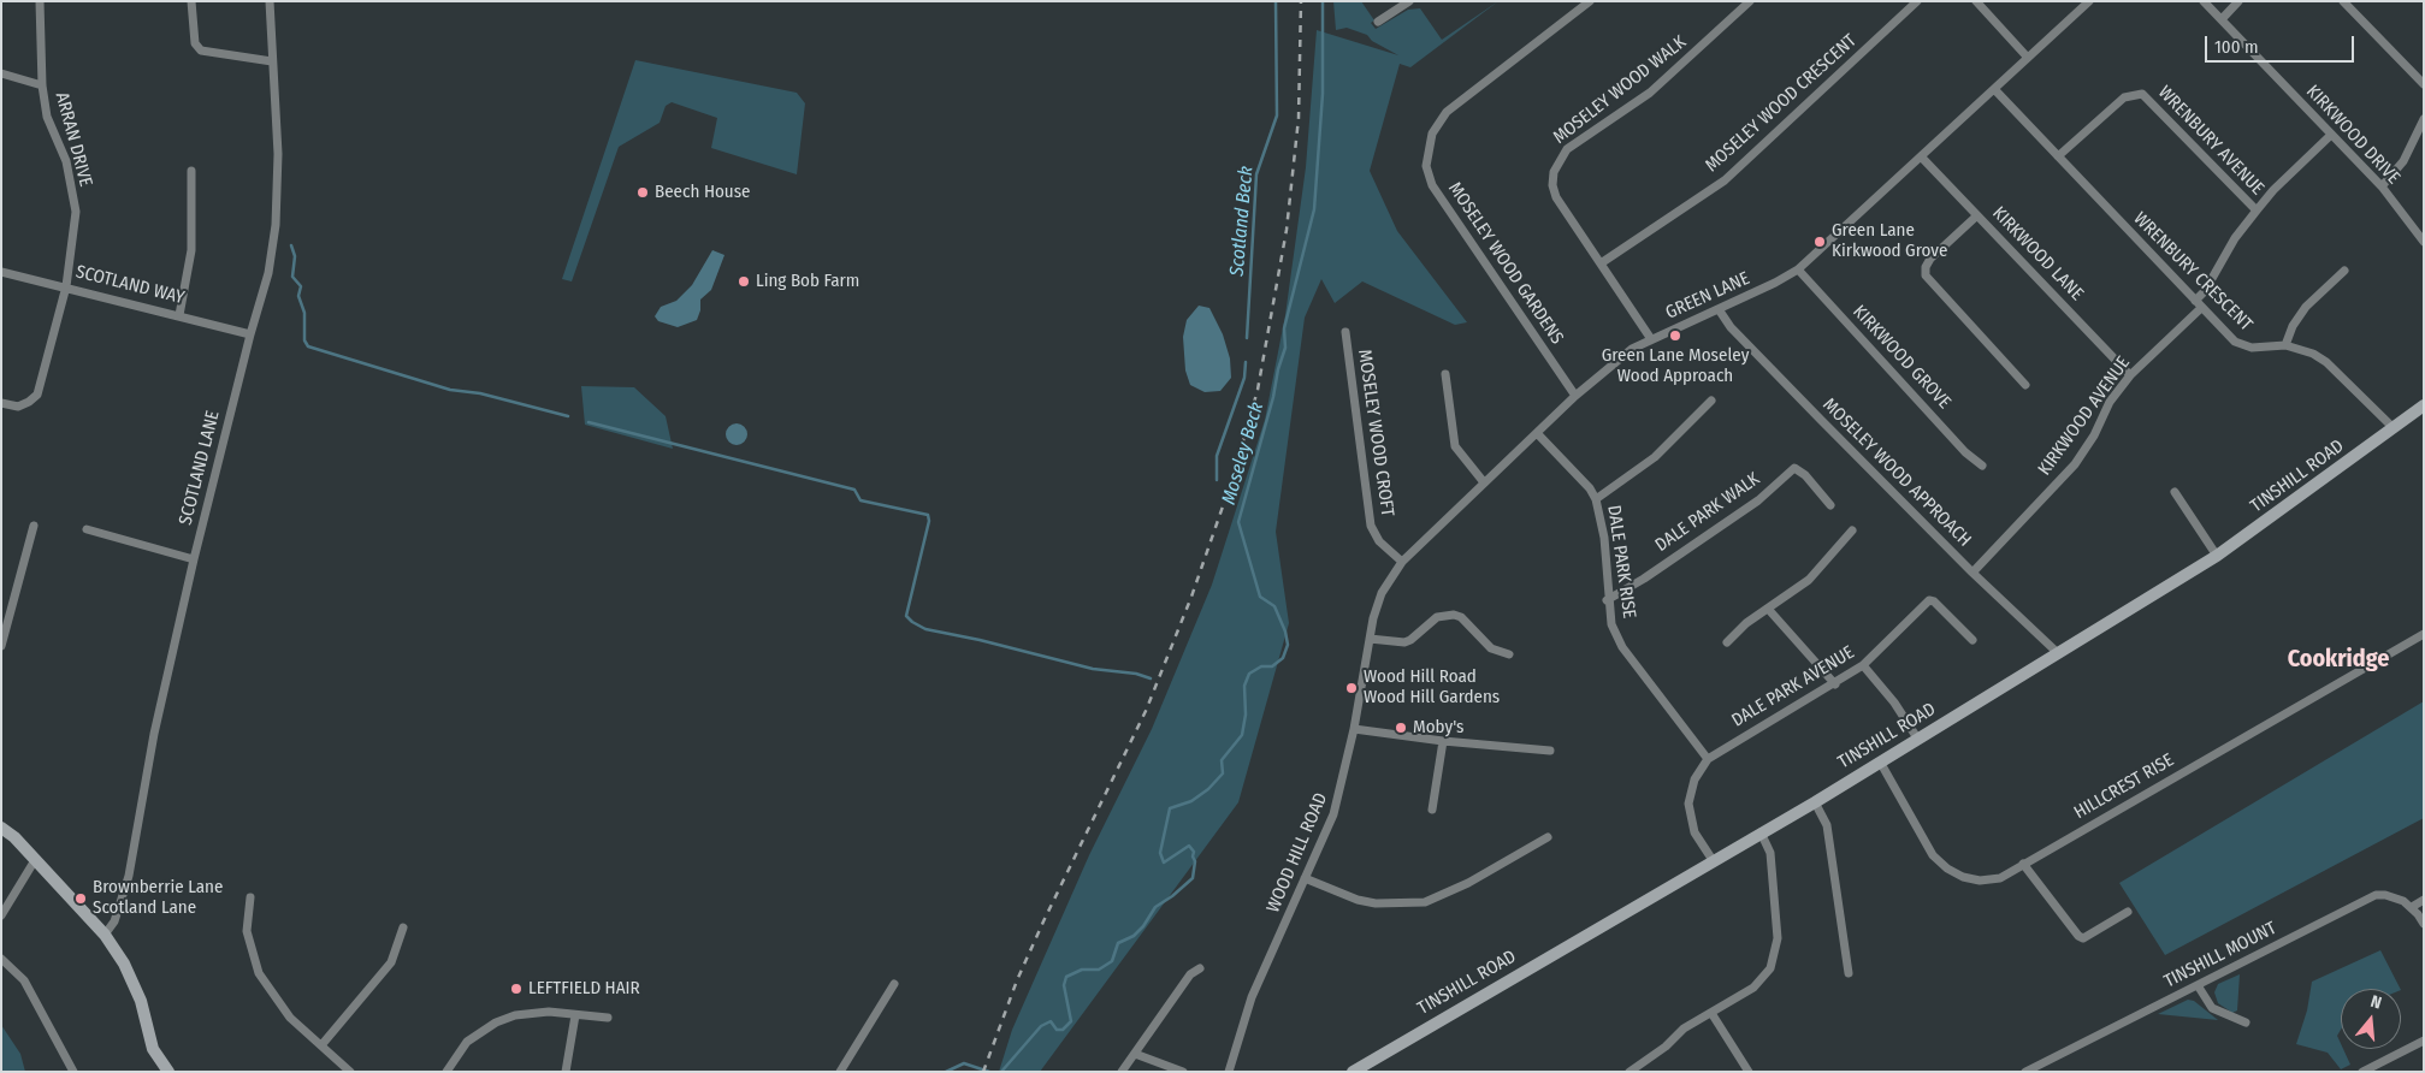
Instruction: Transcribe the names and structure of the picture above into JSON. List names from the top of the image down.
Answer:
{
  "streets": {
    "street": [
      "MOSELEY WOOD WALK",
      "MOSELEY WOOD CRESCENT",
      "KIRKWOOD DRIVE",
      "ARRAN DRIVE",
      "WRENBURY AVENUE",
      "KIRKWOOD LANE",
      "MOSELEY WOOD GARDENS",
      "WRENBURY CRESCENT",
      "SCOTLAND WAY",
      "GREEN LANE",
      "KIRKWOOD GROVE",
      "KIRKWOOD AVENUE",
      "MOSELEY WOOD CROFT",
      "SCOTLAND LANE",
      "MOSELEY WOOD APPROACH",
      "TINSHILL ROAD",
      "DALE PARK WALK",
      "DALE PARK RISE",
      "DALE PARK AVENUE",
      "HILLCREST RISE",
      "WOOD HILL ROAD",
      "TINSHILL MOUNT"
    ]
  },
  "crossings": [
    ["MOSELEY WOOD WALK", "MOSELEY WOOD CRESCENT"],
    ["MOSELEY WOOD WALK", "GREEN LANE"],
    ["KIRKWOOD DRIVE", "KIRKWOOD AVENUE"],
    ["ARRAN DRIVE", "SCOTLAND WAY"],
    ["WRENBURY AVENUE", "WRENBURY CRESCENT"],
    ["WRENBURY AVENUE", "KIRKWOOD AVENUE"],
    ["KIRKWOOD LANE", "GREEN LANE"],
    ["KIRKWOOD LANE", "KIRKWOOD AVENUE"],
    ["MOSELEY WOOD GARDENS", "GREEN LANE"],
    ["WRENBURY CRESCENT", "GREEN LANE"],
    ["WRENBURY CRESCENT", "KIRKWOOD AVENUE"],
    ["WRENBURY CRESCENT", "TINSHILL ROAD"],
    ["SCOTLAND WAY", "SCOTLAND LANE"],
    ["GREEN LANE", "KIRKWOOD GROVE"],
    ["GREEN LANE", "MOSELEY WOOD CROFT"],
    ["GREEN LANE", "MOSELEY WOOD APPROACH"],
    ["GREEN LANE", "DALE PARK RISE"],
    ["GREEN LANE", "WOOD HILL ROAD"],
    ["KIRKWOOD AVENUE", "MOSELEY WOOD APPROACH"],
    ["MOSELEY WOOD APPROACH", "TINSHILL ROAD"],
    ["TINSHILL ROAD", "DALE PARK AVENUE"],
    ["TINSHILL ROAD", "HILLCREST RISE"],
    ["DALE PARK WALK", "DALE PARK RISE"],
    ["DALE PARK RISE", "DALE PARK AVENUE"]
  ],
  "districts": ["Cookridge"],
  "water": ["Scotland Beck", "Moseley Beck"],
  "places": [
    "Beech House",
    "Green Lane Kirkwood Grove",
    "Ling Bob Farm",
    "Green Lane Moseley Wood Approach",
    "Wood Hill Road Wood Hill Gardens",
    "Moby's",
    "Brownberrie Lane Scotland Lane",
    "LEFTFIELD HAIR"
  ],
  "scale_bar": "100 m",
  "north": "top"
}
